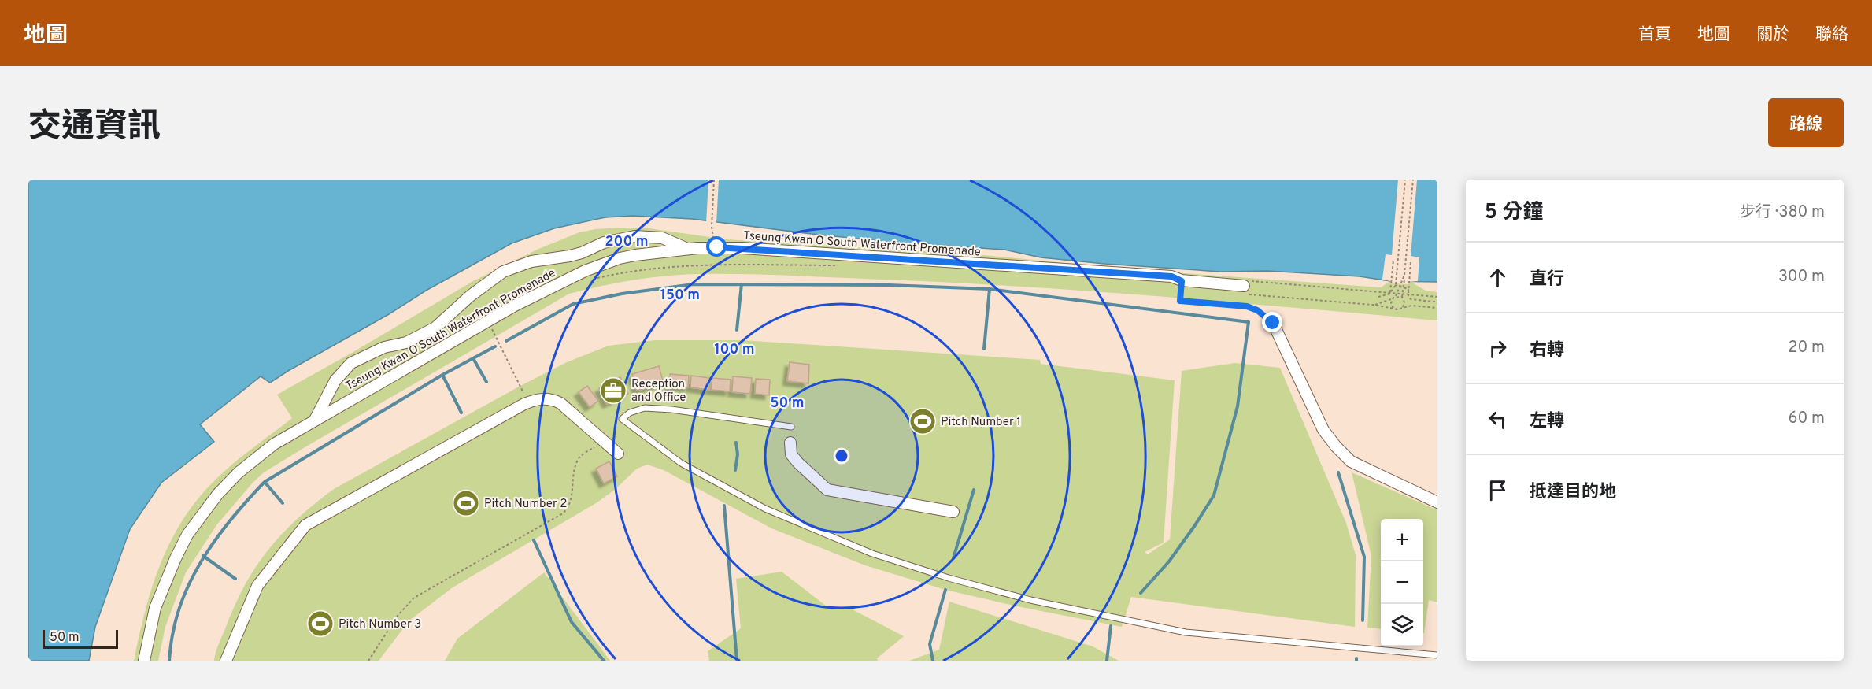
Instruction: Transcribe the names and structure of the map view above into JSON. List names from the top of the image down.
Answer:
{
  "streets": {
    "street": ["Tseung Kwan O South Waterfront Promenade"]
  },
  "places": {
    "office": ["Reception and Office"],
    "sports": ["Pitch Number 1", "Pitch Number 2", "Pitch Number 3"]
  },
  "scale_bar": "50 m",
  "page": {
    "header": "地圖",
    "nav": [
      "首頁",
      "地圖",
      "關於",
      "聯絡"
    ],
    "title": "交通資訊",
    "buttons": "路線",
    "heading": ["5 分鐘", "步行 · 380 m"],
    "list": [
      ["直行", "300 m"],
      ["右轉", "20 m"],
      ["左轉", "60 m"],
      "抵達目的地"
    ],
    "map_buttons": ["+", "−"],
    "scale": "50 m"
  },
  "rings": [
    "200 m",
    "150 m",
    "100 m",
    "50 m"
  ]
}
